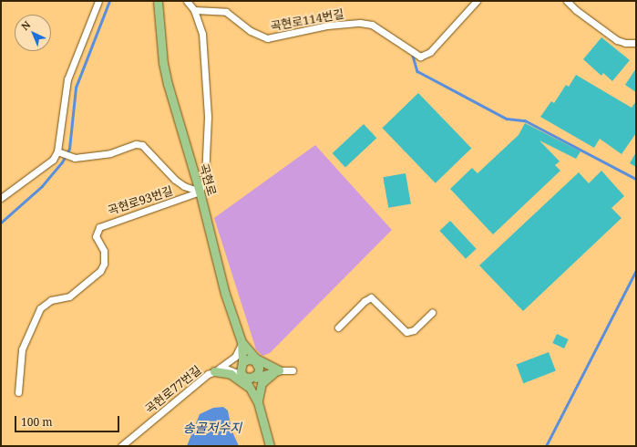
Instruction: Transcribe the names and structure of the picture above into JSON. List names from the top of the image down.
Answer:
{
  "streets": {
    "main road": ["곡현로"],
    "street": ["곡현로114번길", "곡현로93번길", "곡현로77번길"]
  },
  "crossings": [
    ["곡현로", "곡현로93번길"],
    ["곡현로", "곡현로77번길"]
  ],
  "water": ["송골저수지"],
  "scale_bar": "100 m",
  "north": "top left"
}
